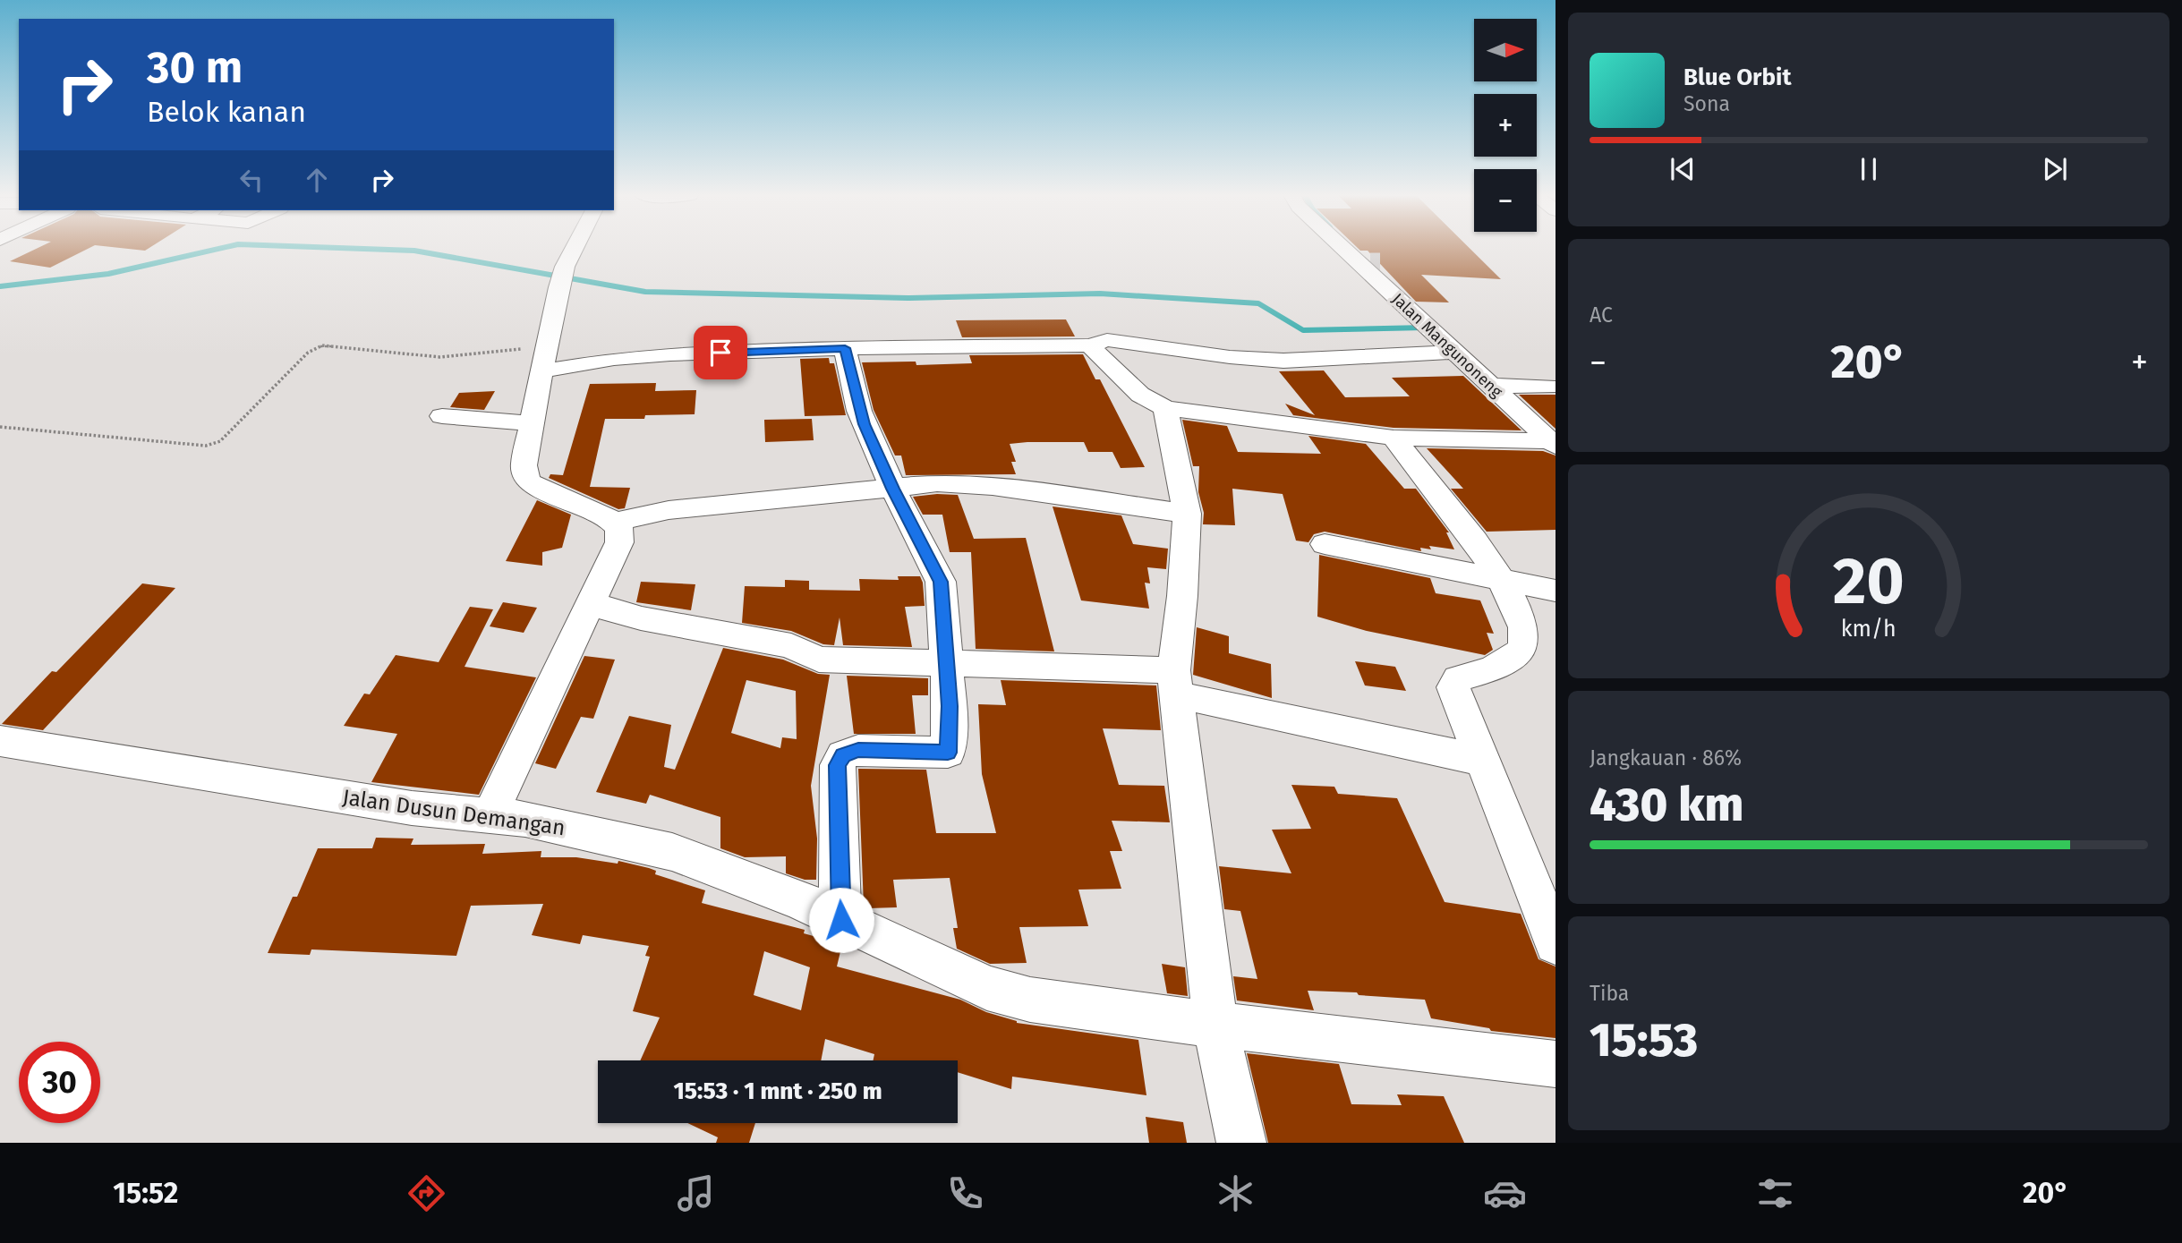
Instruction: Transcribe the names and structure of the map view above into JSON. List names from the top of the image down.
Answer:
{
  "streets": {
    "street": ["Jalan Mangunoneng", "Jalan Dusun Demangan"]
  },
  "north": "right",
  "page": {
    "map_buttons": ["+", "−"],
    "turn": ["30 m", "Belok kanan"],
    "song": ["Blue Orbit", "Sona"],
    "tile": [
      "AC",
      ["Jangkauan · 86%", "430 km"],
      ["Tiba", "15:53"]
    ],
    "heat": ["−", "20°", "+"],
    "limit": "30",
    "trip": "15:53 · 1 mnt · 250 m",
    "tabs": ["15:52", "20°"],
    "gauge": ["20", "km/h"]
  }
}
